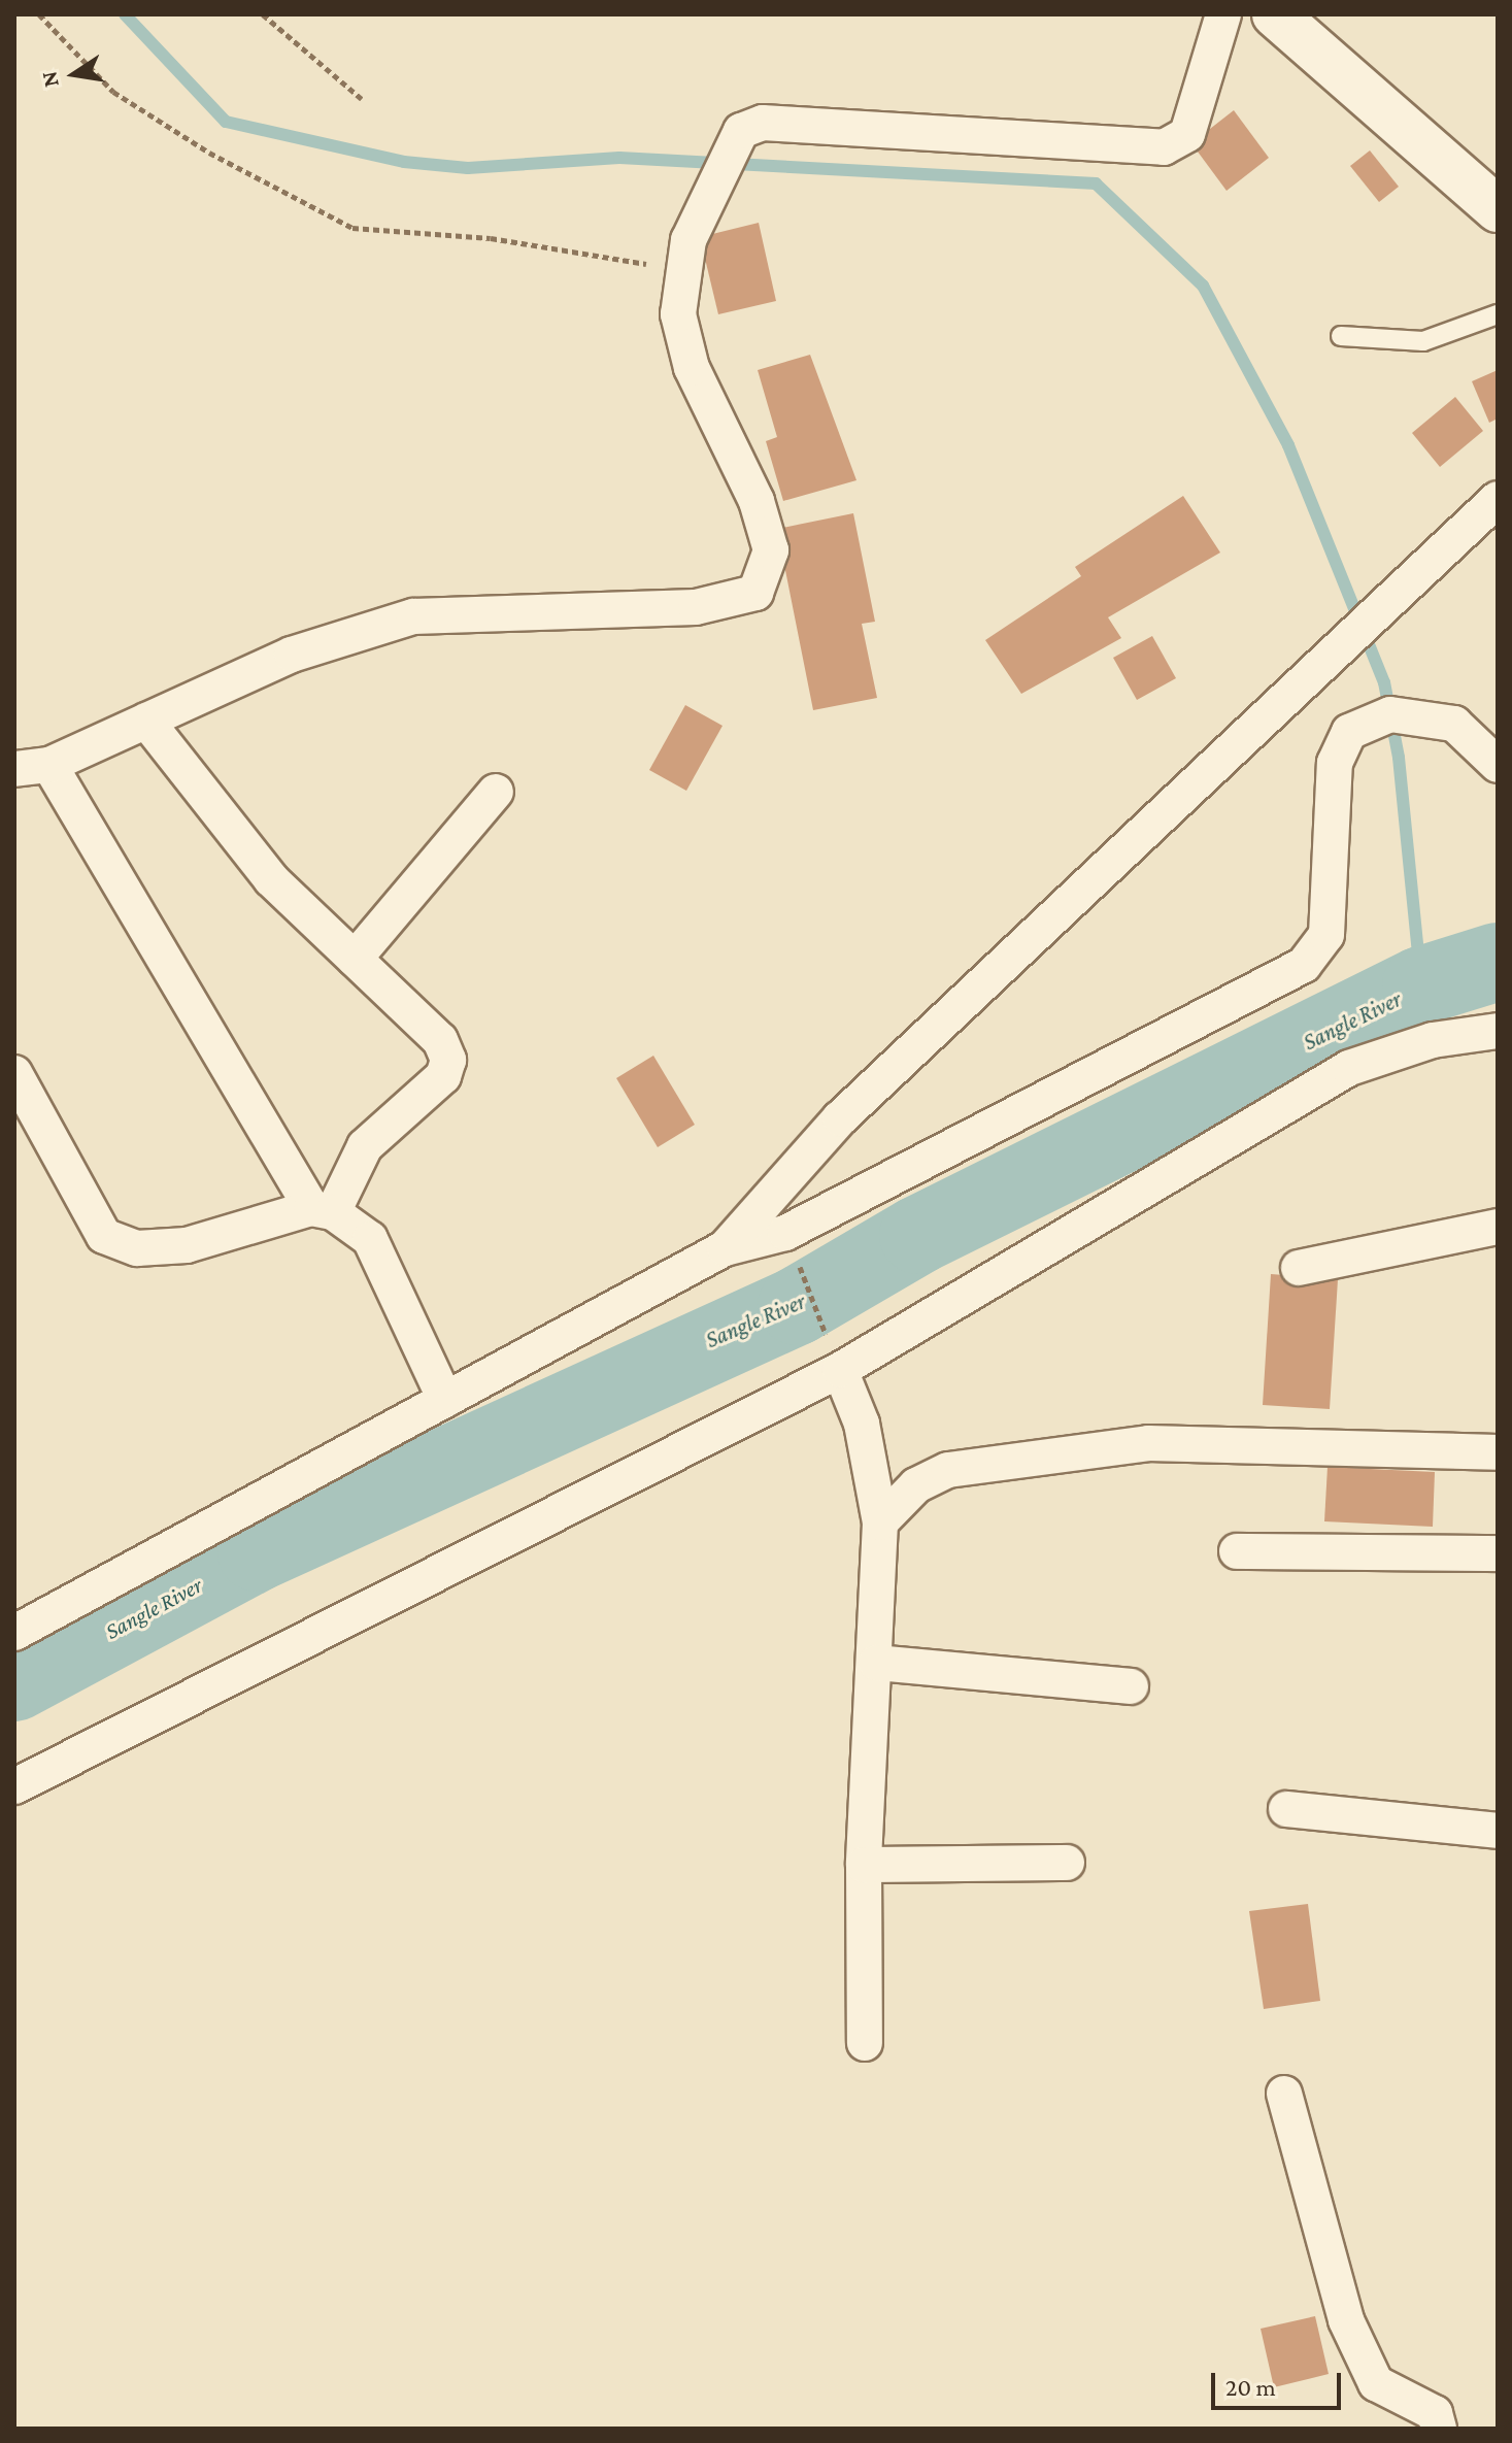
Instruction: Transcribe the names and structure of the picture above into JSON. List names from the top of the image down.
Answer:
{
  "water": ["Sangle River"],
  "scale_bar": "20 m",
  "north": "left"
}
